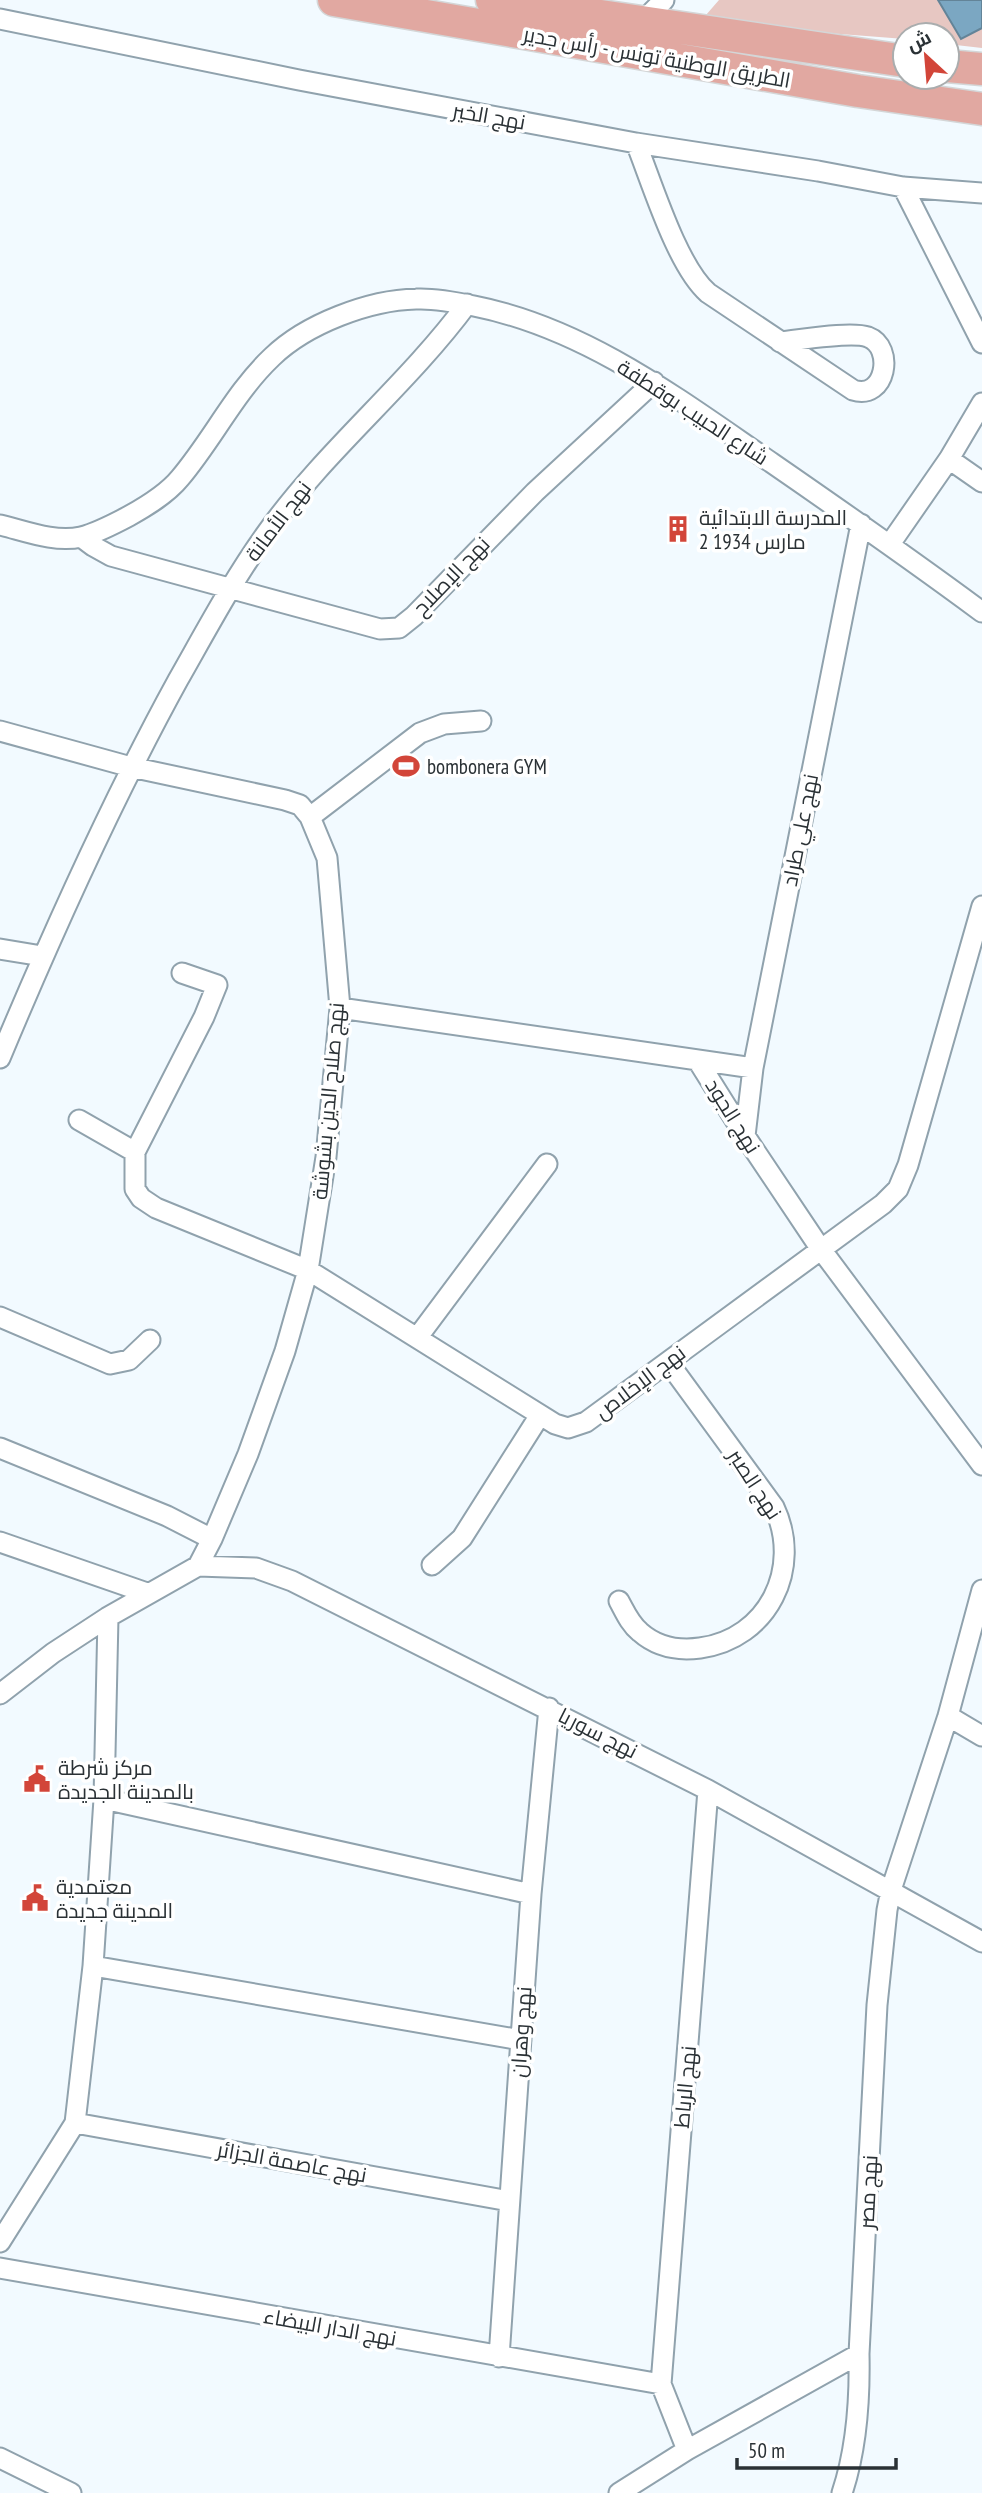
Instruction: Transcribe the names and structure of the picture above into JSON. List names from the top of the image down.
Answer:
{
  "streets": {
    "main road": ["الطريق الوطنية تونس - رأس جدير"],
    "street": [
      "نهج الخير",
      "شارع الحبيب بوقطفة",
      "نهج الأمانة",
      "نهج الإصلاح",
      "نهج علي طراد",
      "نهج صلاح الدين بشوشة",
      "نهج الجود",
      "نهج الإخلاص",
      "نهج الصبر",
      "نهج سوريا",
      "نهج وهران",
      "نهج الرباط",
      "نهج عاصمة الجزائر",
      "نهج مصر",
      "نهج الدار البيضاء"
    ]
  },
  "crossings": [
    ["شارع الحبيب بوقطفة", "نهج الأمانة"],
    ["شارع الحبيب بوقطفة", "نهج الإصلاح"],
    ["شارع الحبيب بوقطفة", "نهج علي طراد"],
    ["نهج الأمانة", "نهج الإصلاح"],
    ["نهج علي طراد", "نهج الجود"],
    ["نهج صلاح الدين بشوشة", "نهج الجود"],
    ["نهج صلاح الدين بشوشة", "نهج الإخلاص"],
    ["نهج صلاح الدين بشوشة", "نهج سوريا"],
    ["نهج الجود", "نهج الإخلاص"],
    ["نهج الإخلاص", "نهج الصبر"],
    ["نهج سوريا", "نهج وهران"],
    ["نهج سوريا", "نهج الرباط"],
    ["نهج سوريا", "نهج مصر"],
    ["نهج وهران", "نهج عاصمة الجزائر"],
    ["نهج وهران", "نهج الدار البيضاء"],
    ["نهج الرباط", "نهج الدار البيضاء"]
  ],
  "places": {
    "building": ["المدرسة الابتدائية 2 مارس 1934"],
    "sports": ["bombonera GYM"],
    "public building": ["مركز شرطة بالمدينة الجديدة", "معتمدية المدينة جديدة"]
  },
  "scale_bar": "50 m",
  "north": "top left"
}
